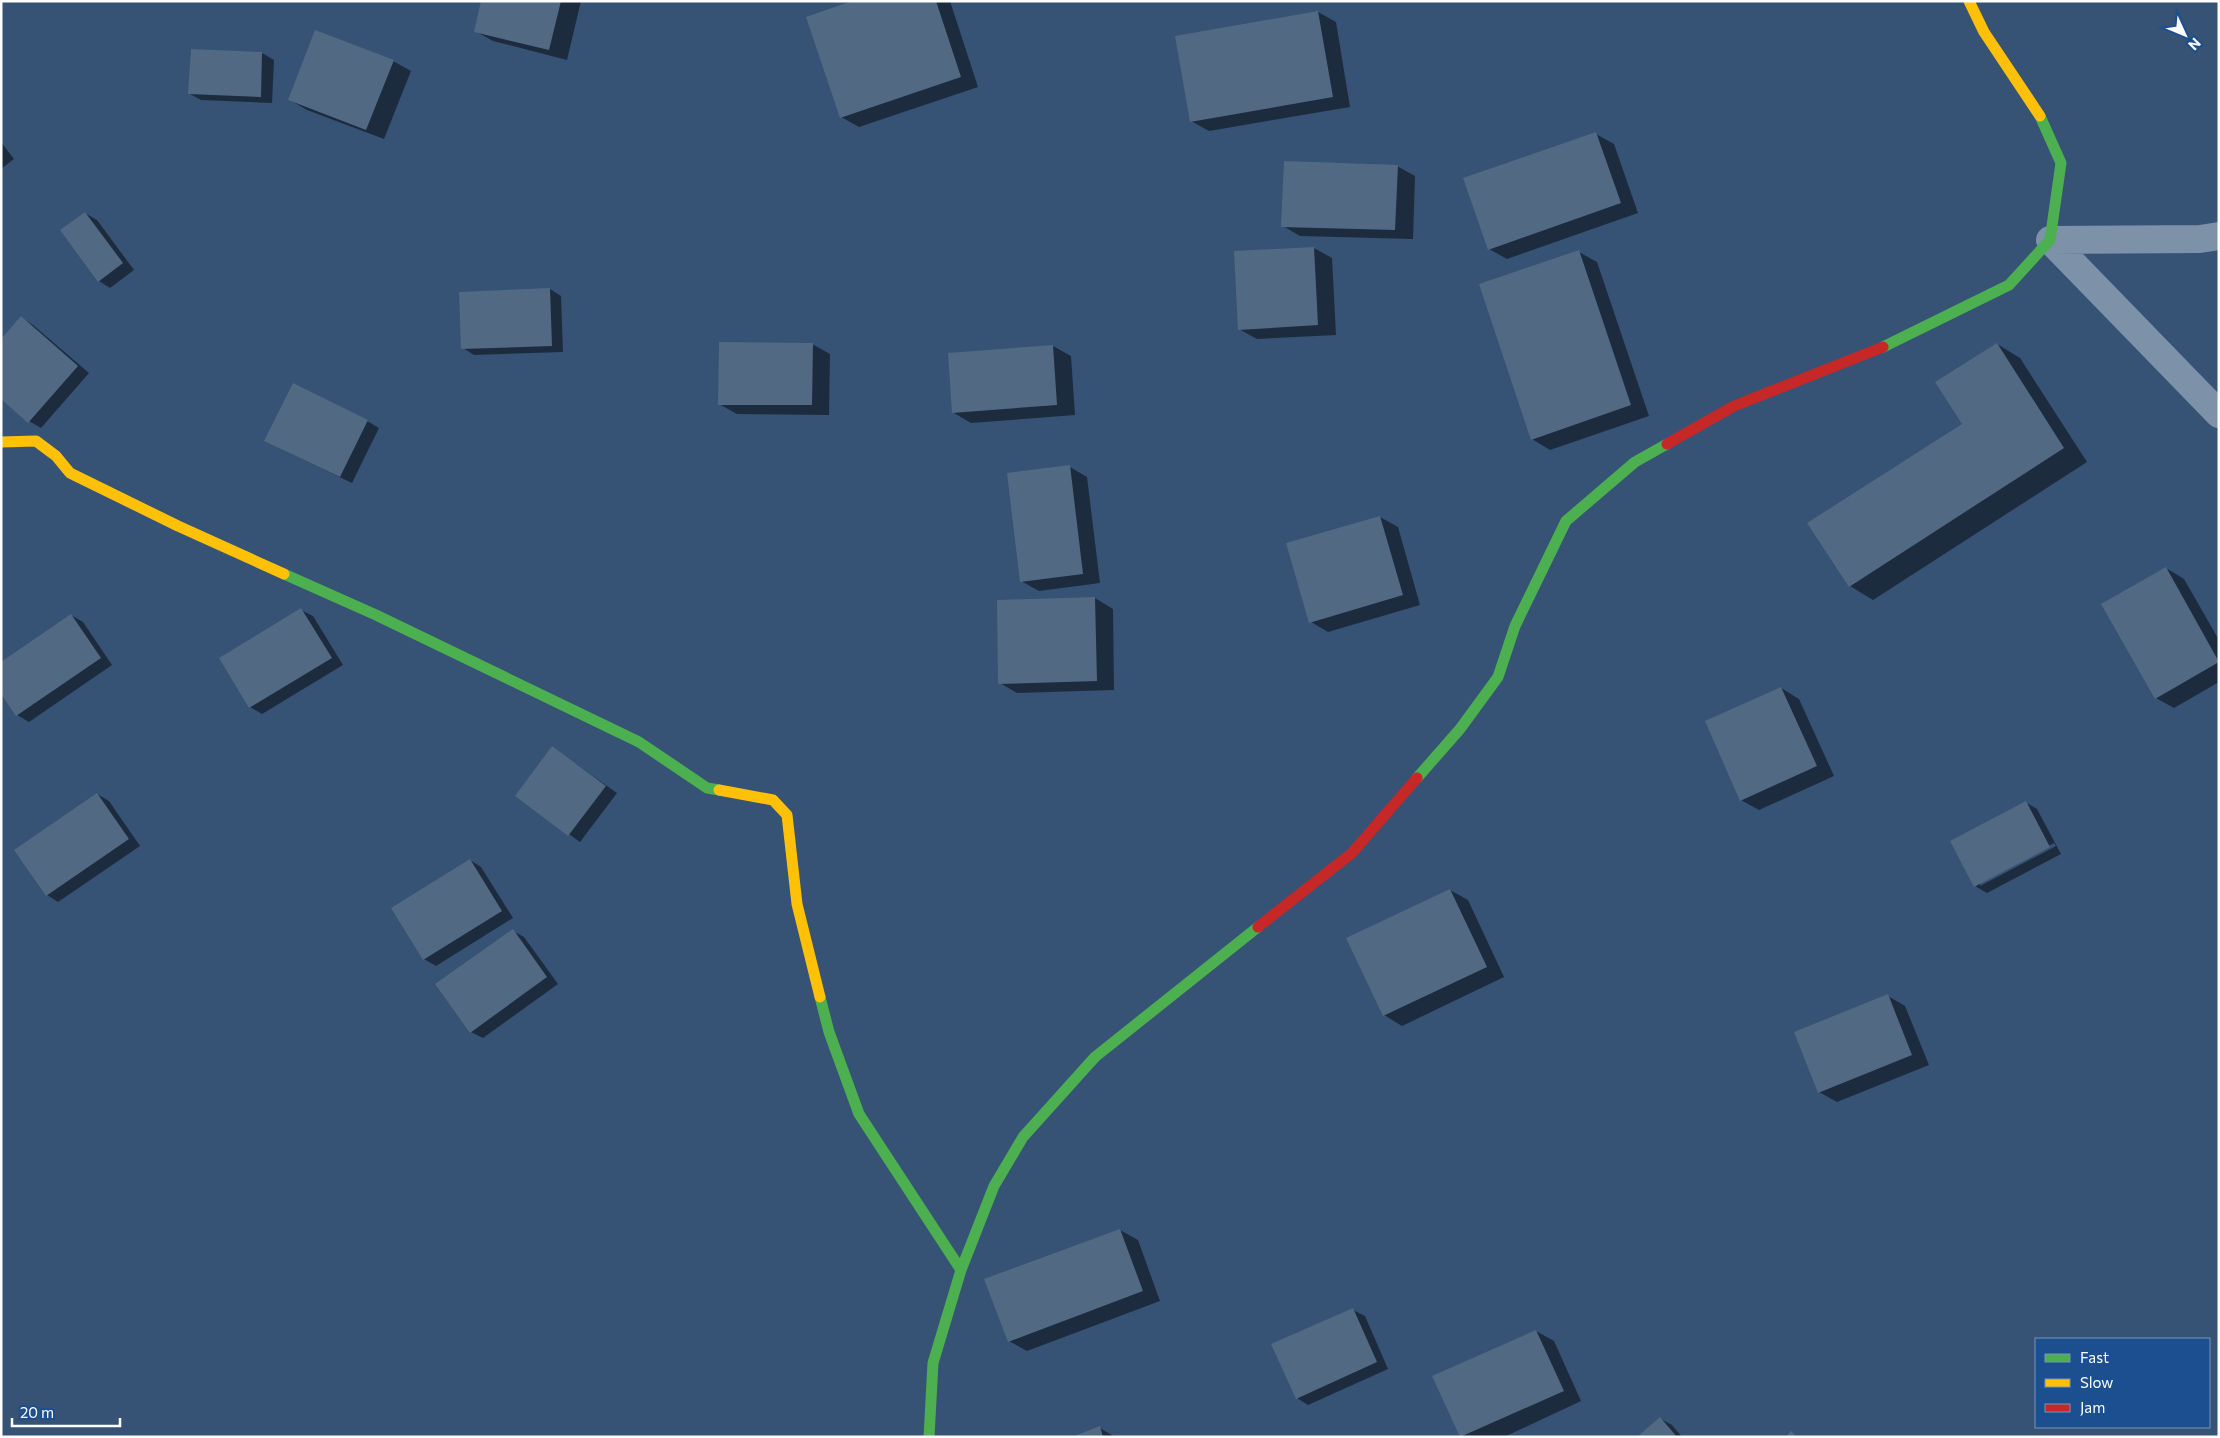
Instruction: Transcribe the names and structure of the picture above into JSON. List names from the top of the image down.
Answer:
{
  "legend": ["Fast", "Slow", "Jam"],
  "scale_bar": "20 m",
  "north": "bottom right"
}
